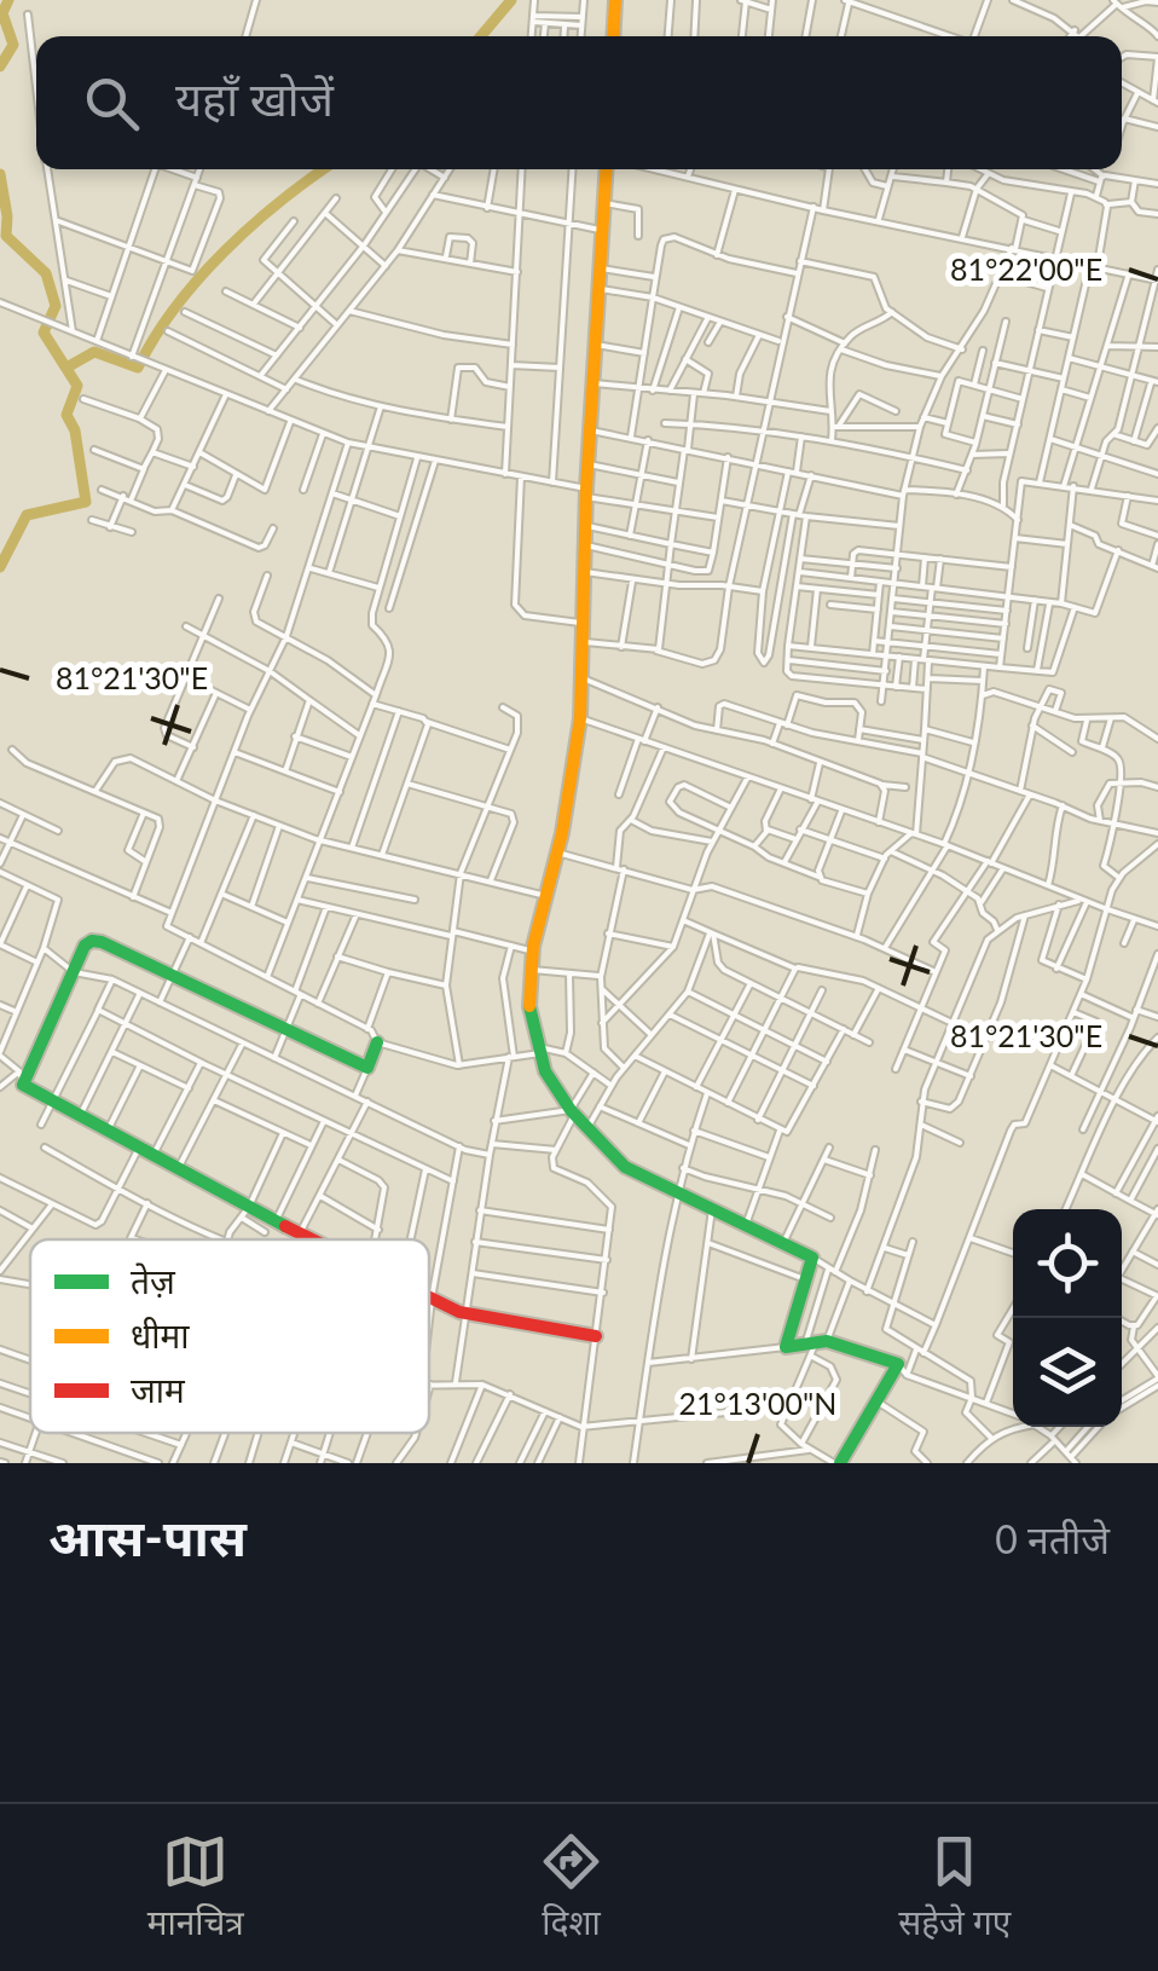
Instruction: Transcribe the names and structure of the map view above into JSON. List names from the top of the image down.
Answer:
{
  "legend": ["तेज़", "धीमा", "जाम"],
  "page": {
    "search": "यहाँ खोजें",
    "heading": ["आस-पास", "0 नतीजे"],
    "nav": ["मानचित्र", "दिशा", "सहेजे गए"]
  },
  "coordinates": ["81°22'00\"E", "81°21'30\"E", "21°13'00\"N"]
}
